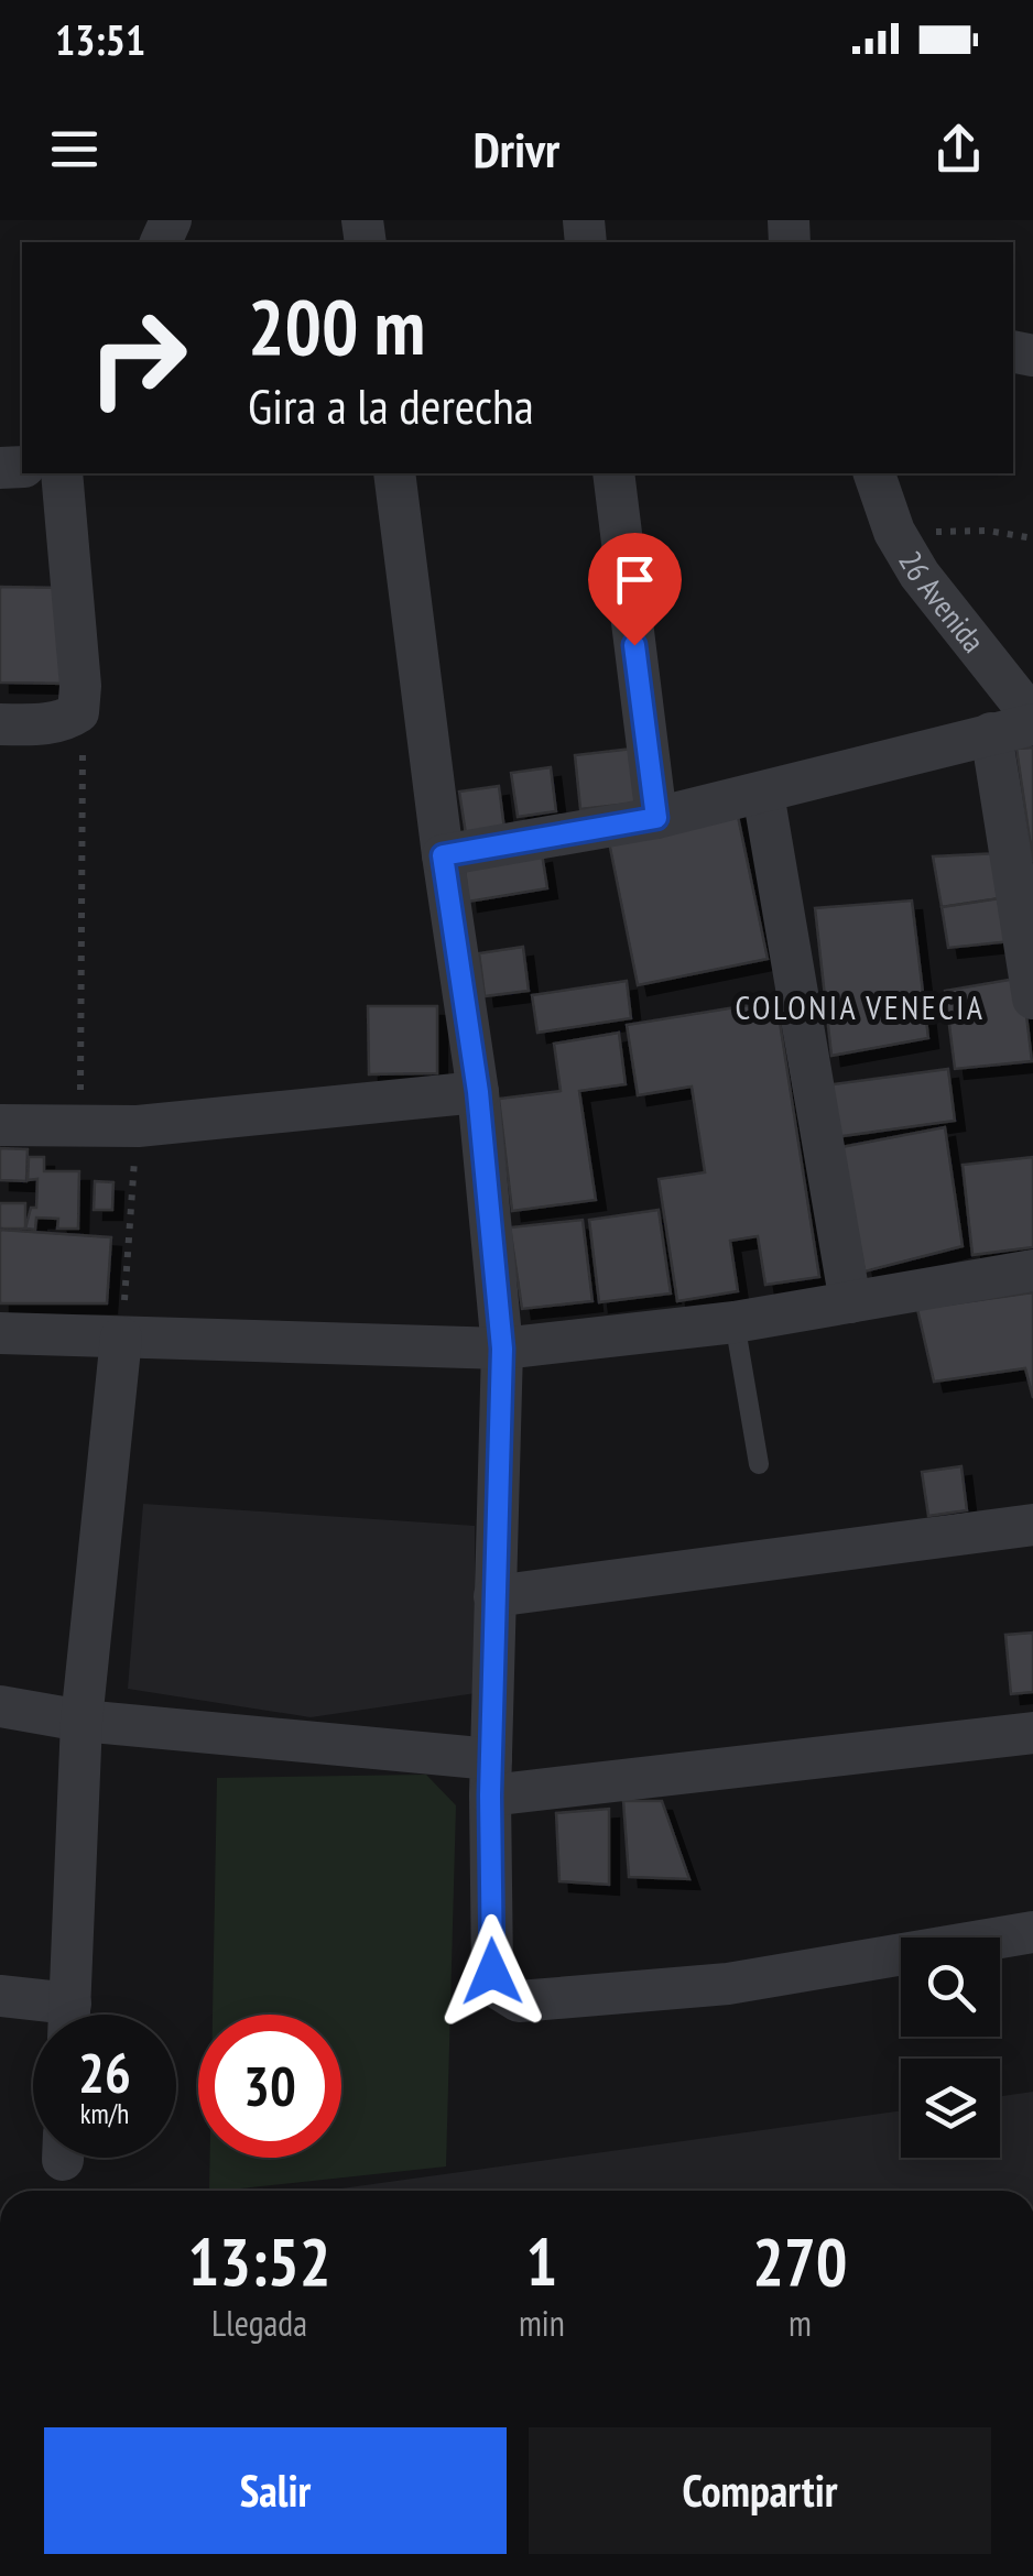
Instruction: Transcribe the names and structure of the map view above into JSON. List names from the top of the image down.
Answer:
{
  "streets": {
    "street": ["26 Avenida"]
  },
  "districts": ["COLONIA VENECIA"],
  "page": {
    "status": "13:51",
    "header": "Drivr",
    "turn": ["200 m", "Gira a la derecha"],
    "speed": "26 km/h",
    "limit": "30",
    "eta": [
      "13:52",
      "Llegada",
      "1",
      "min",
      "270",
      "m"
    ],
    "buttons": ["Salir", "Compartir"]
  }
}
